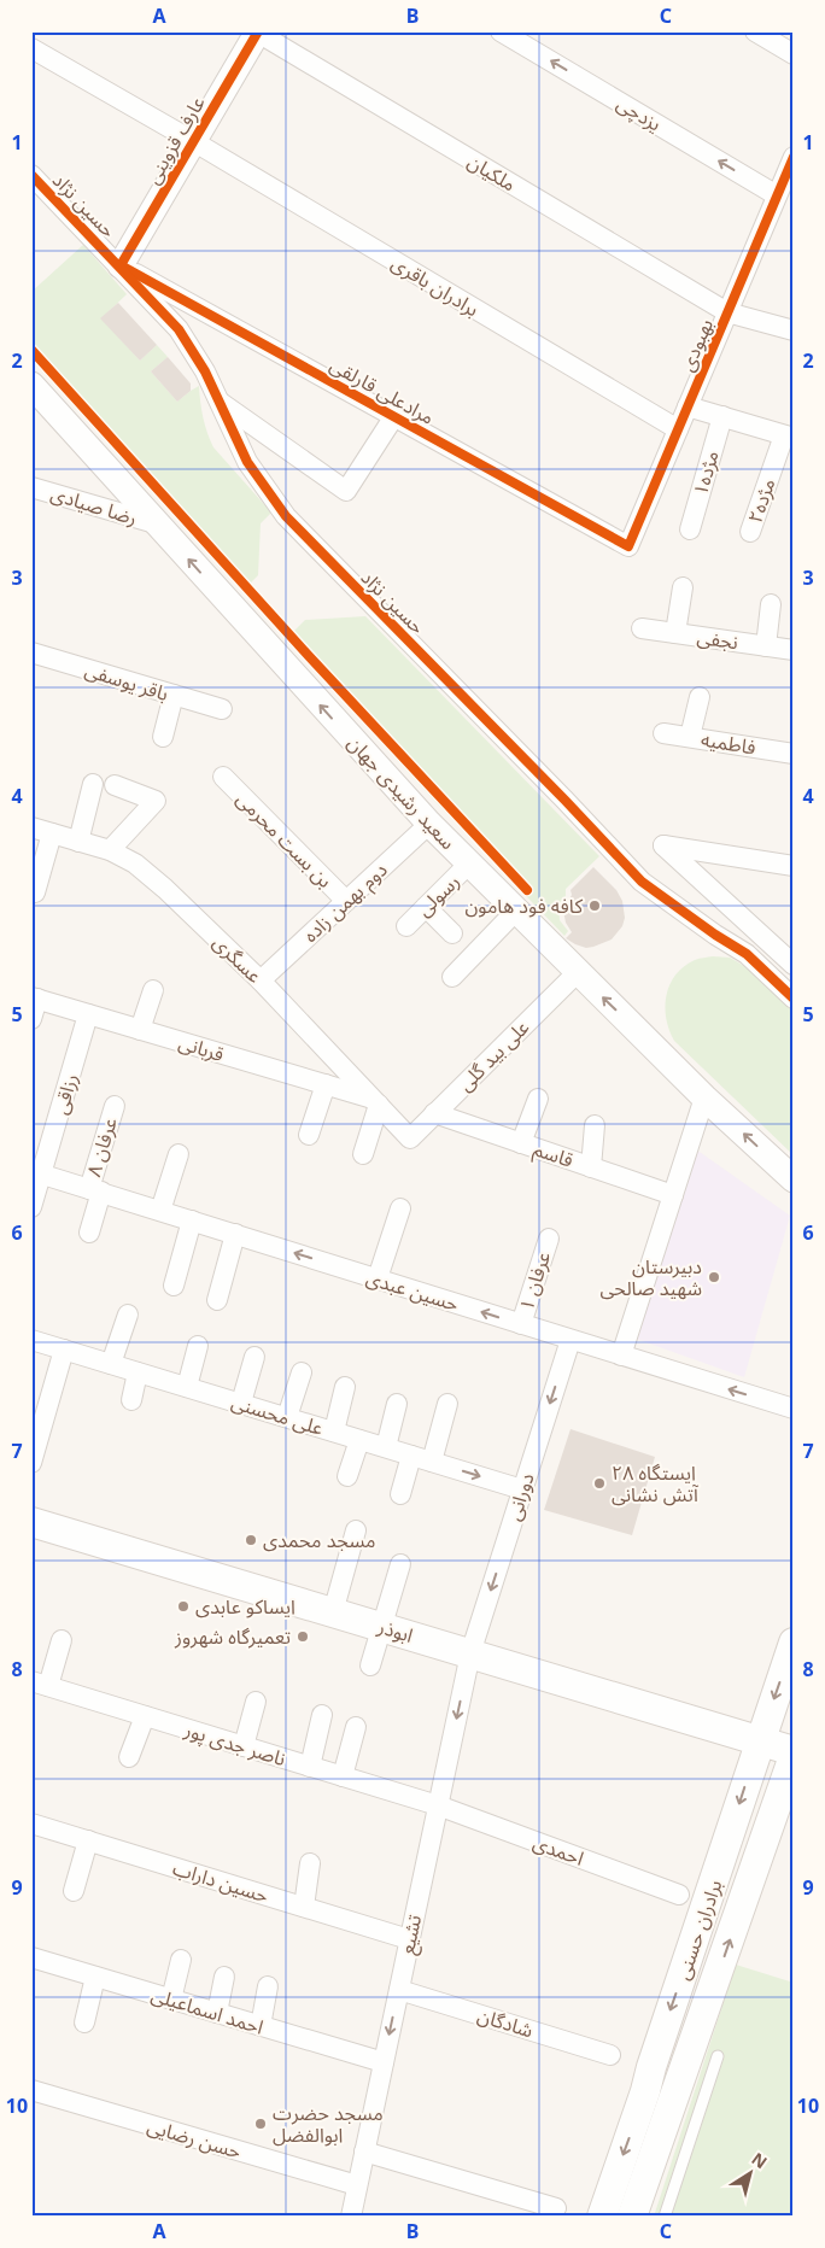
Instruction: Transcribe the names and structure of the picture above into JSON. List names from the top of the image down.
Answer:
{
  "streets": {
    "main road": ["ابوذر", "برادران حسنی"],
    "street": [
      "یزدچی",
      "عارف قزوینی",
      "ملکیان",
      "حسین نژاد",
      "برادران باقری",
      "بهبودی",
      "مرادعلی قارلقی",
      "مژده۱",
      "مژده۲",
      "رضا صیادی",
      "نجفی",
      "باقر یوسفی",
      "فاطمیه",
      "سعید رشیدی جهان",
      "بن بست محرمی",
      "رسولی",
      "دوم بهمن زاده",
      "عسگری",
      "قربانی",
      "علی بید گلی",
      "رزاقی",
      "عرفان ۸",
      "قاسم",
      "عرفان ۱",
      "حسین عبدی",
      "علی محسنی",
      "دورانی",
      "ناصر جدی پور",
      "احمدی",
      "حسین داراب",
      "تشیع",
      "احمد اسماعیلی",
      "شادگان",
      "حسن رضایی"
    ]
  },
  "crossings": [
    ["یزدچی", "بهبودی"],
    ["عارف قزوینی", "ملکیان"],
    ["عارف قزوینی", "حسین نژاد"],
    ["عارف قزوینی", "برادران باقری"],
    ["عارف قزوینی", "مرادعلی قارلقی"],
    ["ملکیان", "بهبودی"],
    ["حسین نژاد", "مرادعلی قارلقی"],
    ["برادران باقری", "بهبودی"],
    ["بهبودی", "مرادعلی قارلقی"],
    ["رضا صیادی", "سعید رشیدی جهان"],
    ["سعید رشیدی جهان", "رسولی"],
    ["سعید رشیدی جهان", "دوم بهمن زاده"],
    ["سعید رشیدی جهان", "علی بید گلی"],
    ["بن بست محرمی", "دوم بهمن زاده"],
    ["دوم بهمن زاده", "عسگری"],
    ["عسگری", "قربانی"],
    ["عسگری", "علی بید گلی"],
    ["قربانی", "رزاقی"],
    ["علی بید گلی", "قاسم"],
    ["رزاقی", "حسین عبدی"],
    ["عرفان ۸", "حسین عبدی"],
    ["عرفان ۱", "حسین عبدی"],
    ["حسین عبدی", "دورانی"],
    ["علی محسنی", "دورانی"],
    ["دورانی", "ابوذر"],
    ["دورانی", "تشیع"],
    ["ابوذر", "برادران حسنی"],
    ["ابوذر", "تشیع"],
    ["ناصر جدی پور", "احمدی"],
    ["ناصر جدی پور", "تشیع"],
    ["احمدی", "تشیع"],
    ["حسین داراب", "تشیع"],
    ["تشیع", "احمد اسماعیلی"],
    ["تشیع", "شادگان"],
    ["تشیع", "حسن رضایی"]
  ],
  "one_way": ["یزدچی", "سعید رشیدی جهان", "حسین عبدی"],
  "places": [
    "کافه فود هامون",
    "دبیرستان شهید صالحی",
    "ایستگاه ۲۸ آتش نشانی",
    "مسجد محمدی",
    "ایساکو عابدی",
    "تعمیرگاه شهروز",
    "مسجد حضرت ابوالفضل"
  ],
  "north": "top right",
  "grid": {
    "columns": ["A", "B", "C"],
    "rows": [
      "1",
      "2",
      "3",
      "4",
      "5",
      "6",
      "7",
      "8",
      "9",
      "10"
    ]
  }
}
